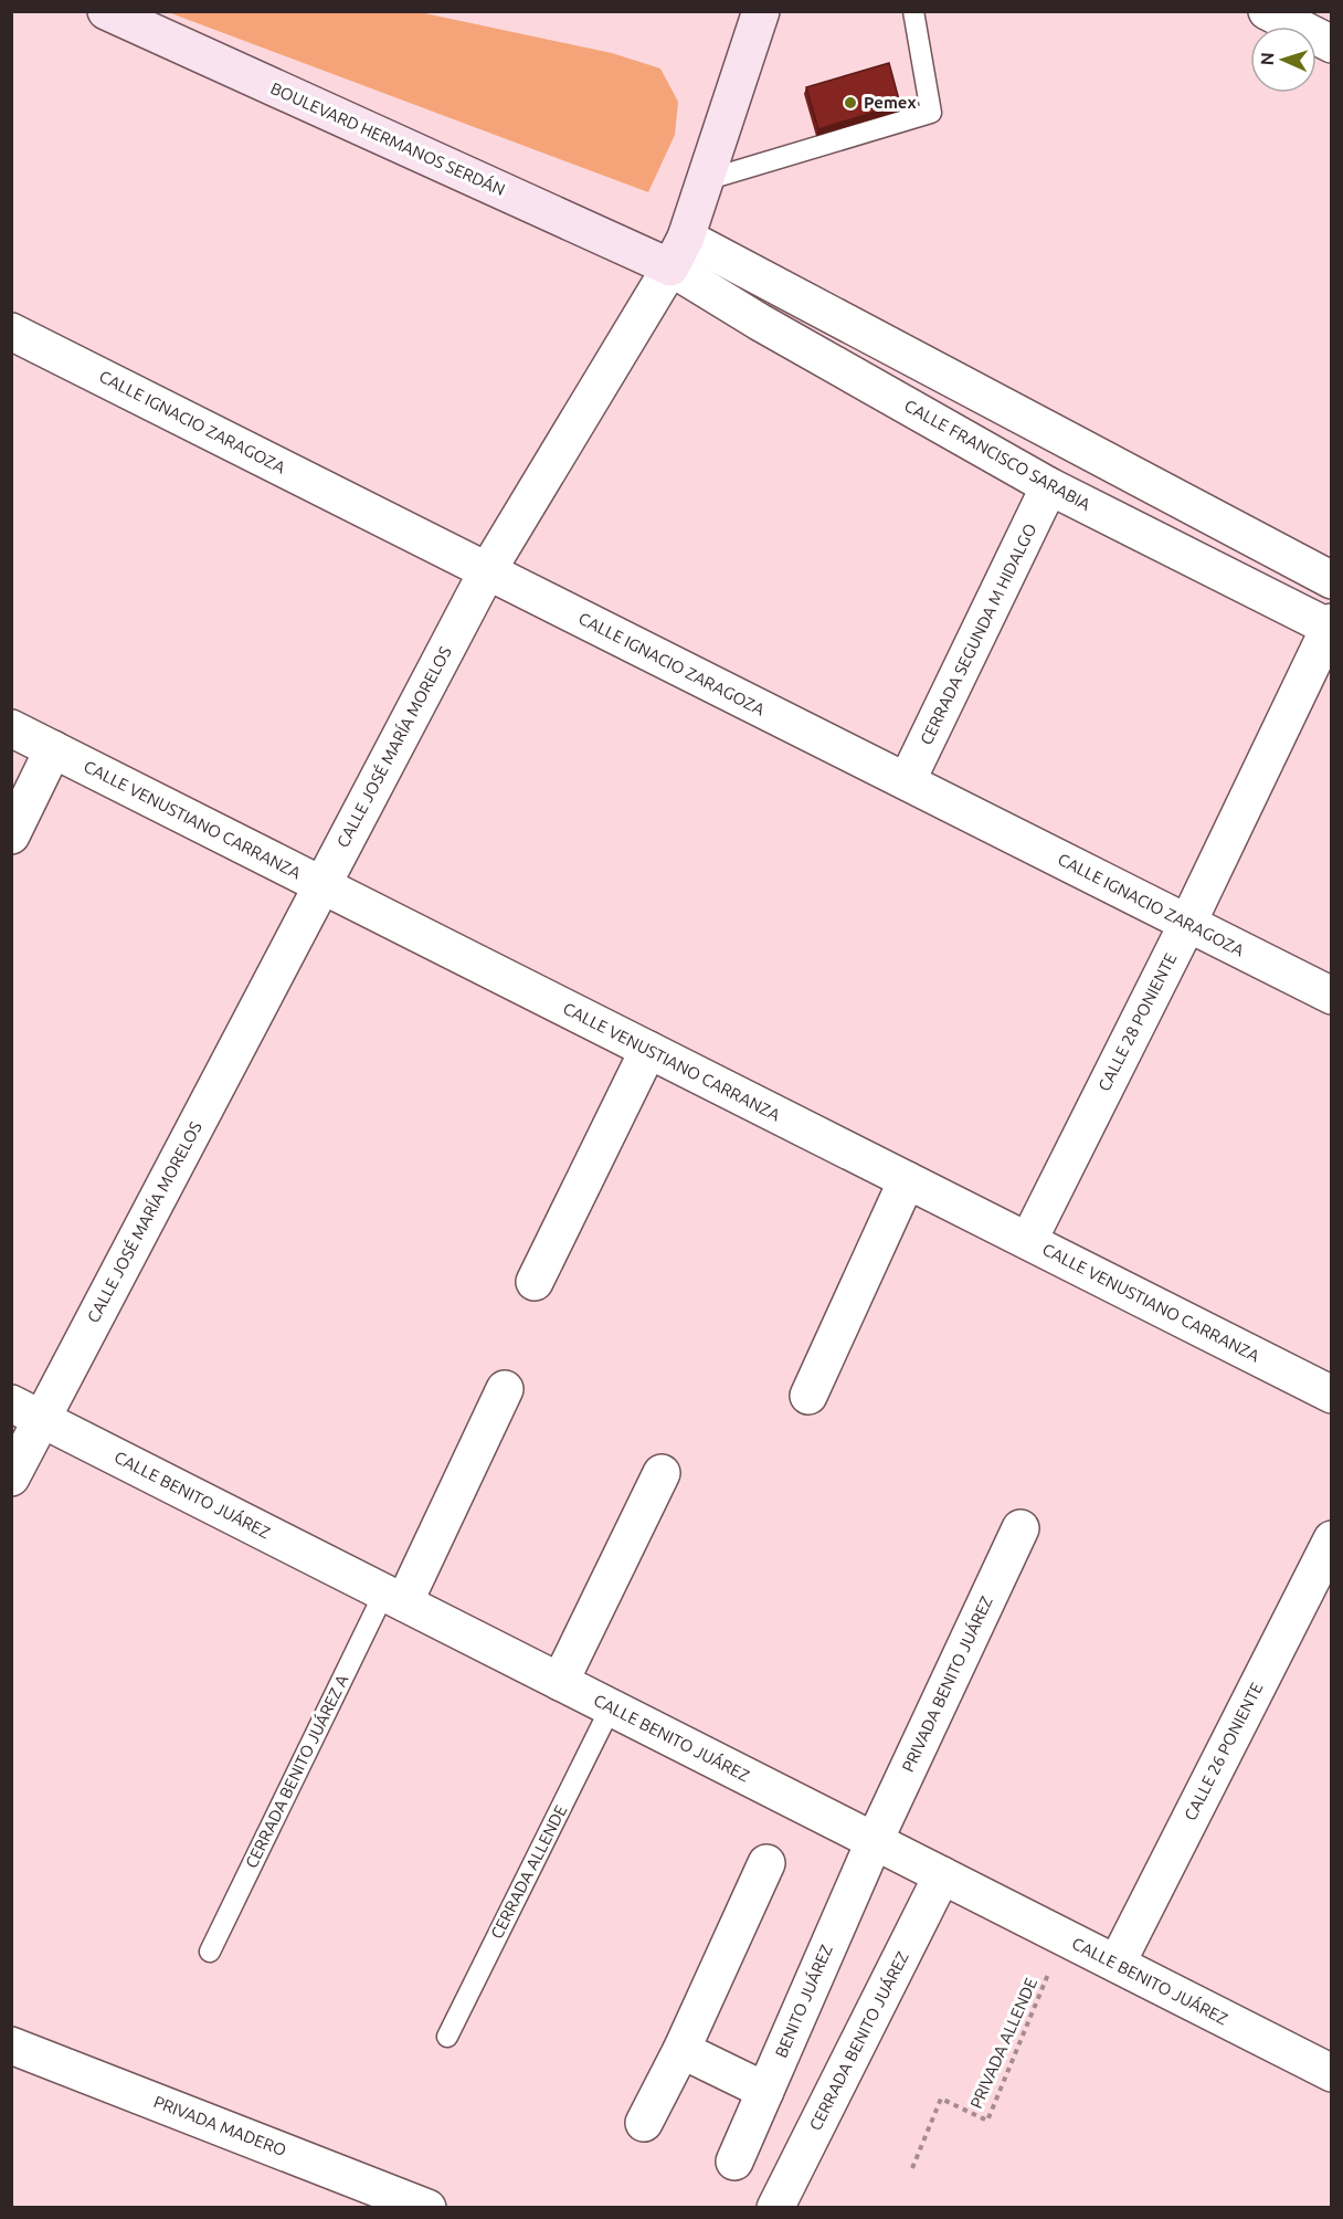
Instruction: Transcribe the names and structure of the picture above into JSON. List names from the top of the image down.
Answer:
{
  "streets": {
    "street": [
      "BOULEVARD HERMANOS SERDÁN",
      "CALLE IGNACIO ZARAGOZA",
      "CALLE FRANCISCO SARABIA",
      "CERRADA SEGUNDA M HIDALGO",
      "CALLE JOSÉ MARÍA MORELOS",
      "CALLE VENUSTIANO CARRANZA",
      "CALLE 28 PONIENTE",
      "CALLE BENITO JUÁREZ",
      "PRIVADA BENITO JUÁREZ",
      "CALLE 26 PONIENTE",
      "BENITO JUÁREZ",
      "CERRADA BENITO JUÁREZ",
      "PRIVADA MADERO"
    ],
    "lane": ["CERRADA BENITO JUÁREZ A", "CERRADA ALLENDE"],
    "path": ["PRIVADA ALLENDE"]
  },
  "crossings": [
    ["BOULEVARD HERMANOS SERDÁN", "CALLE FRANCISCO SARABIA"],
    ["BOULEVARD HERMANOS SERDÁN", "CALLE JOSÉ MARÍA MORELOS"],
    ["CALLE IGNACIO ZARAGOZA", "CERRADA SEGUNDA M HIDALGO"],
    ["CALLE IGNACIO ZARAGOZA", "CALLE JOSÉ MARÍA MORELOS"],
    ["CALLE IGNACIO ZARAGOZA", "CALLE 28 PONIENTE"],
    ["CALLE FRANCISCO SARABIA", "CERRADA SEGUNDA M HIDALGO"],
    ["CALLE FRANCISCO SARABIA", "CALLE JOSÉ MARÍA MORELOS"],
    ["CALLE FRANCISCO SARABIA", "CALLE 28 PONIENTE"],
    ["CALLE JOSÉ MARÍA MORELOS", "CALLE VENUSTIANO CARRANZA"],
    ["CALLE JOSÉ MARÍA MORELOS", "CALLE BENITO JUÁREZ"],
    ["CALLE VENUSTIANO CARRANZA", "CALLE 28 PONIENTE"],
    ["CALLE BENITO JUÁREZ", "PRIVADA BENITO JUÁREZ"],
    ["CALLE BENITO JUÁREZ", "CALLE 26 PONIENTE"],
    ["CALLE BENITO JUÁREZ", "CERRADA BENITO JUÁREZ A"],
    ["CALLE BENITO JUÁREZ", "CERRADA ALLENDE"],
    ["CALLE BENITO JUÁREZ", "BENITO JUÁREZ"],
    ["CALLE BENITO JUÁREZ", "CERRADA BENITO JUÁREZ"],
    ["CALLE BENITO JUÁREZ", "PRIVADA ALLENDE"],
    ["PRIVADA BENITO JUÁREZ", "BENITO JUÁREZ"]
  ],
  "places": ["Pemex"],
  "north": "left"
}
